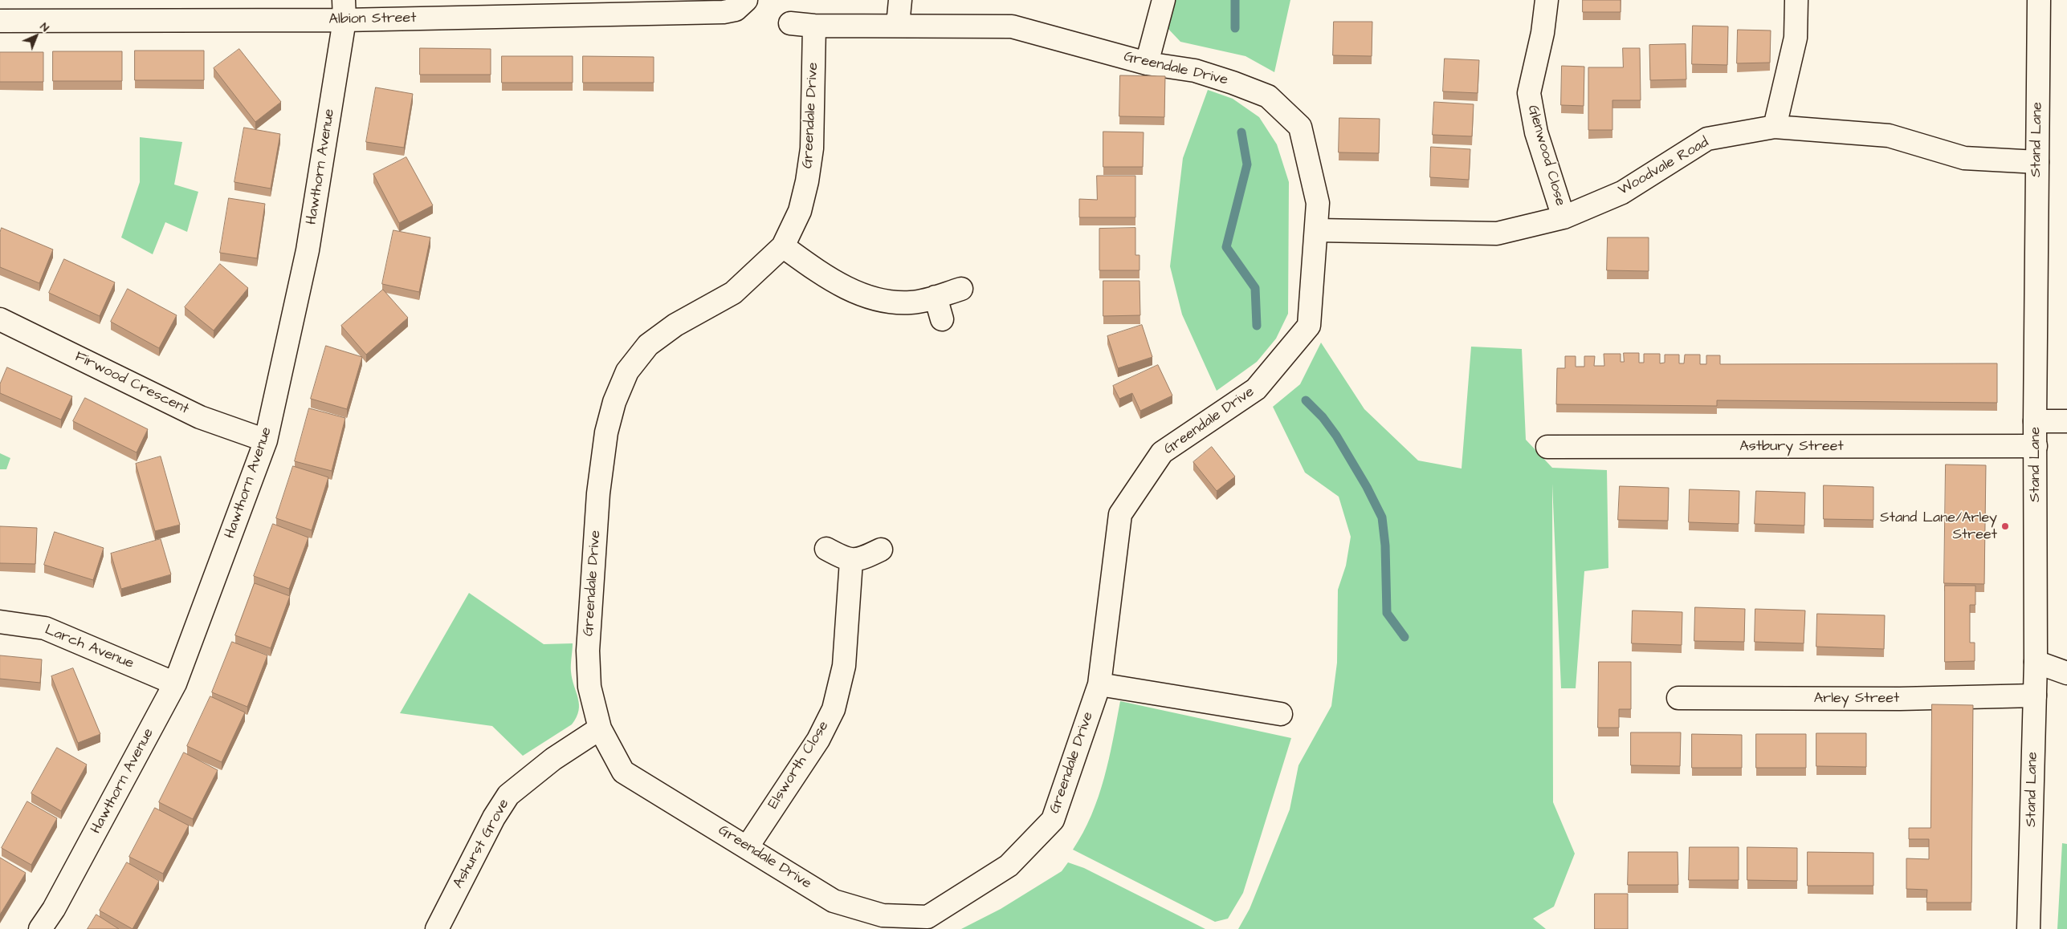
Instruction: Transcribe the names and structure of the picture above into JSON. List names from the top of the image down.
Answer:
{
  "streets": {
    "street": [
      "Albion Street",
      "Greendale Drive",
      "Stand Lane",
      "Glenwood Close",
      "Hawthorn Avenue",
      "Woodvale Road",
      "Firwood Crescent",
      "Astbury Street",
      "Larch Avenue",
      "Arley Street",
      "Elsworth Close",
      "Ashurst Grove"
    ]
  },
  "crossings": [
    ["Albion Street", "Hawthorn Avenue"],
    ["Greendale Drive", "Woodvale Road"],
    ["Greendale Drive", "Elsworth Close"],
    ["Greendale Drive", "Ashurst Grove"],
    ["Stand Lane", "Woodvale Road"],
    ["Stand Lane", "Astbury Street"],
    ["Stand Lane", "Arley Street"],
    ["Glenwood Close", "Woodvale Road"],
    ["Hawthorn Avenue", "Firwood Crescent"],
    ["Hawthorn Avenue", "Larch Avenue"]
  ],
  "places": ["Stand Lane/Arley Street"],
  "north": "top right"
}
